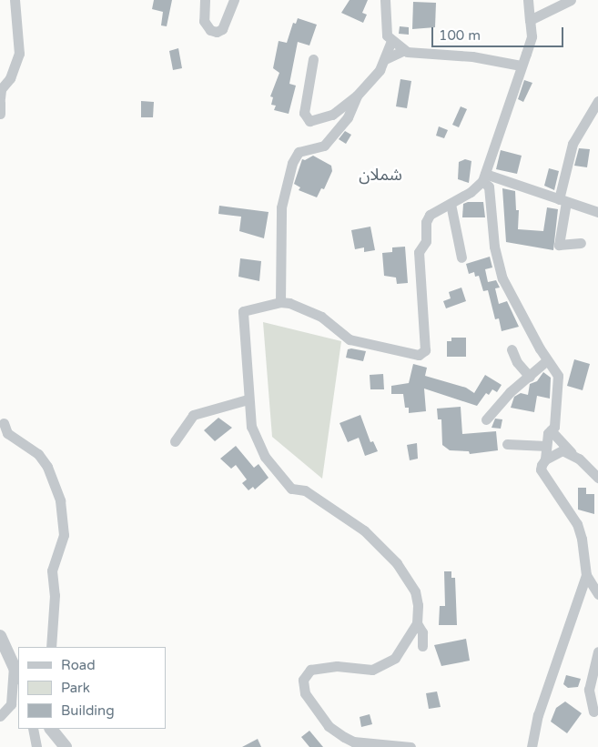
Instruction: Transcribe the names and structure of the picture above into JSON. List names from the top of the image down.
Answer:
{
  "districts": ["شملان"],
  "legend": ["Road", "Park", "Building"],
  "scale_bar": "100 m"
}
